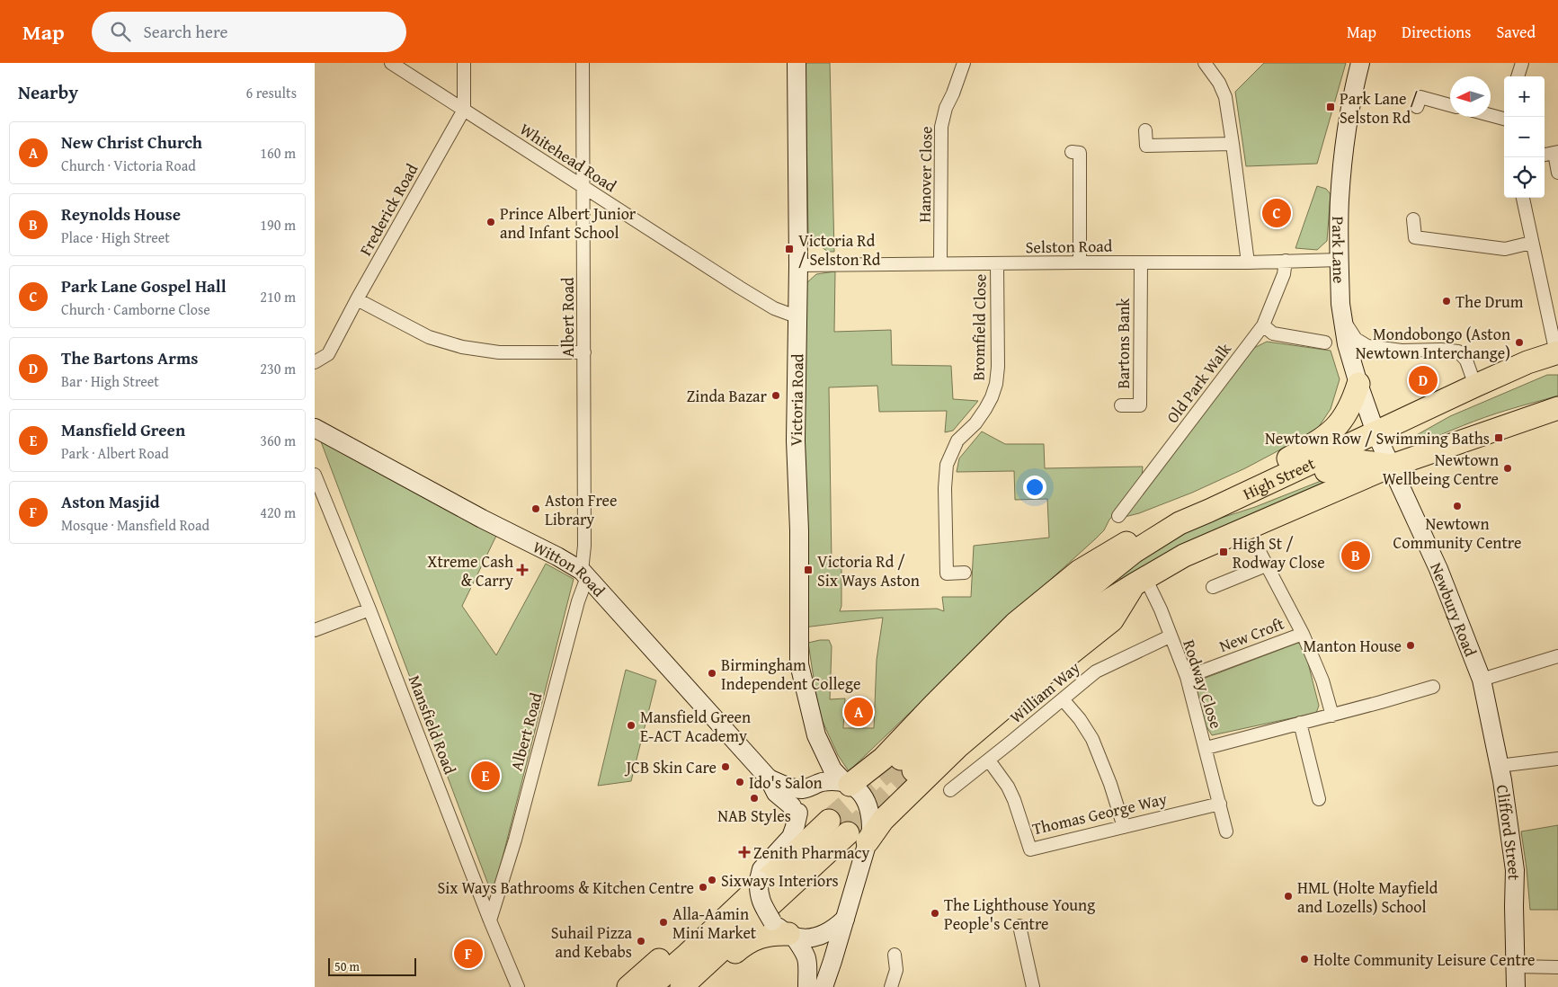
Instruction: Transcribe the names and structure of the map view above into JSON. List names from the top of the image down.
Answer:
{
  "streets": {
    "highway": ["High Street"],
    "main road": [
      "Park Lane",
      "Victoria Road",
      "Witton Road",
      "Newbury Road",
      "Clifford Street"
    ],
    "street": [
      "Whitehead Road",
      "Hanover Close",
      "Frederick Road",
      "Selston Road",
      "Albert Road",
      "Bromfield Close",
      "Bartons Bank",
      "Old Park Walk",
      "New Croft",
      "Rodway Close",
      "William Way",
      "Mansfield Road",
      "Thomas George Way"
    ]
  },
  "crossings": [
    ["Whitehead Road", "Frederick Road"],
    ["Whitehead Road", "Albert Road"],
    ["Whitehead Road", "Victoria Road"],
    ["Hanover Close", "Selston Road"],
    ["Selston Road", "Park Lane"],
    ["Selston Road", "Bromfield Close"],
    ["Selston Road", "Bartons Bank"],
    ["Selston Road", "Old Park Walk"],
    ["Selston Road", "Victoria Road"],
    ["Park Lane", "High Street"],
    ["Park Lane", "Newbury Road"],
    ["Albert Road", "Witton Road"],
    ["Albert Road", "Mansfield Road"],
    ["Victoria Road", "Witton Road"],
    ["High Street", "Newbury Road"],
    ["High Street", "Rodway Close"],
    ["Newbury Road", "Clifford Street"],
    ["New Croft", "Rodway Close"],
    ["Rodway Close", "William Way"],
    ["Rodway Close", "Thomas George Way"],
    ["William Way", "Thomas George Way"]
  ],
  "places": {
    "transit": [
      "Park Lane / Selston Rd",
      "Victoria Rd / Selston Rd",
      "Newtown Row / Swimming Baths",
      "High St / Rodway Close",
      "Victoria Rd / Six Ways Aston"
    ],
    "other": [
      "Prince Albert Junior and Infant School",
      "The Drum",
      "Mondobongo (Aston Newtown Interchange)",
      "Zinda Bazar",
      "Newtown Wellbeing Centre",
      "Newtown Community Centre",
      "Aston Free Library",
      "Manton House",
      "Birmingham Independent College",
      "Mansfield Green E-ACT Academy",
      "JCB Skin Care",
      "Ido's Salon",
      "NAB Styles",
      "Sixways Interiors",
      "Six Ways Bathrooms & Kitchen Centre",
      "HML (Holte Mayfield and Lozells) School",
      "The Lighthouse Young People's Centre",
      "Alla-Aamin Mini Market",
      "Suhail Pizza and Kebabs",
      "Holte Community Leisure Centre"
    ],
    "health": ["Xtreme Cash & Carry", "Zenith Pharmacy"]
  },
  "scale_bar": "50 m",
  "north": "left",
  "page": {
    "header": "Map",
    "search": "Search here",
    "nav": ["Map", "Directions", "Saved"],
    "heading": ["Nearby", "6 results"],
    "map_buttons": ["+", "−"],
    "list": [
      {
        "mark": "A",
        "name": "New Christ Church",
        "note": "Church · Victoria Road",
        "value": "160 m"
      },
      {
        "mark": "B",
        "name": "Reynolds House",
        "note": "Place · High Street",
        "value": "190 m"
      },
      {
        "mark": "C",
        "name": "Park Lane Gospel Hall",
        "note": "Church · Camborne Close",
        "value": "210 m"
      },
      {
        "mark": "D",
        "name": "The Bartons Arms",
        "note": "Bar · High Street",
        "value": "230 m"
      },
      {
        "mark": "E",
        "name": "Mansfield Green",
        "note": "Park · Albert Road",
        "value": "360 m"
      },
      {
        "mark": "F",
        "name": "Aston Masjid",
        "note": "Mosque · Mansfield Road",
        "value": "420 m"
      }
    ],
    "pins": [
      "C",
      "D",
      "B",
      "A",
      "E",
      "F"
    ],
    "scale": "50 m"
  }
}
